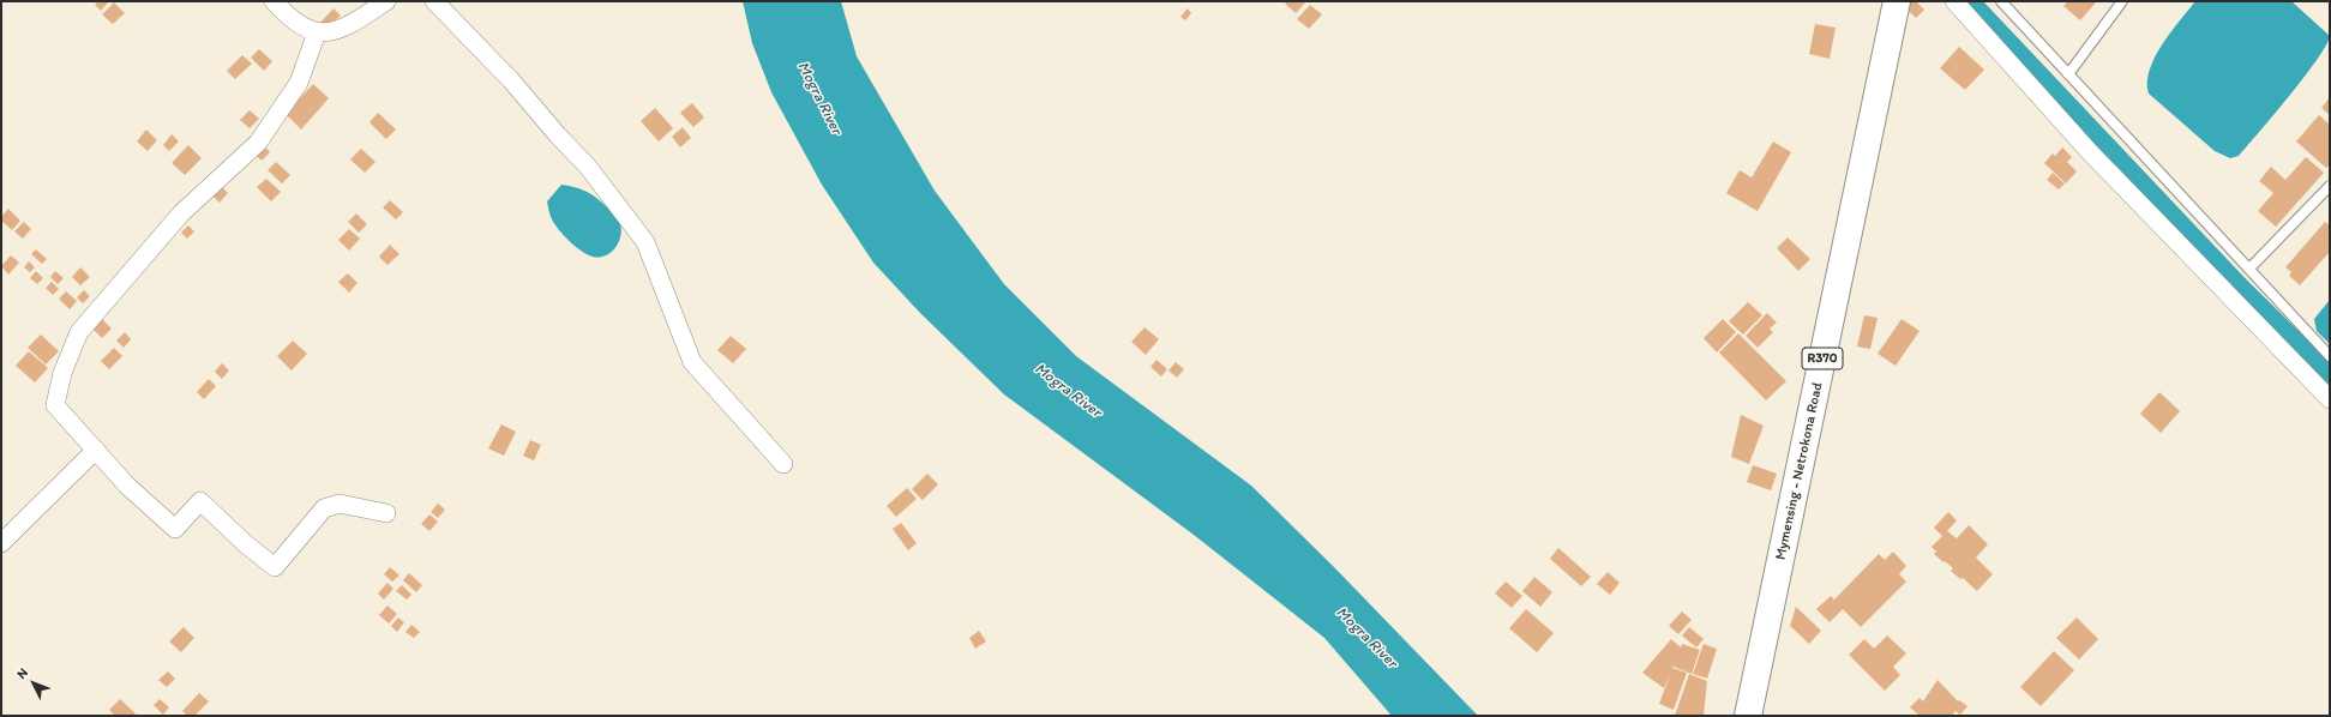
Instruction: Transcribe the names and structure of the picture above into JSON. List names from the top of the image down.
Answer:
{
  "streets": {
    "main road": ["R370", "Mymensing - Netrokona Road"]
  },
  "water": ["Mogra River"],
  "north": "top left"
}
